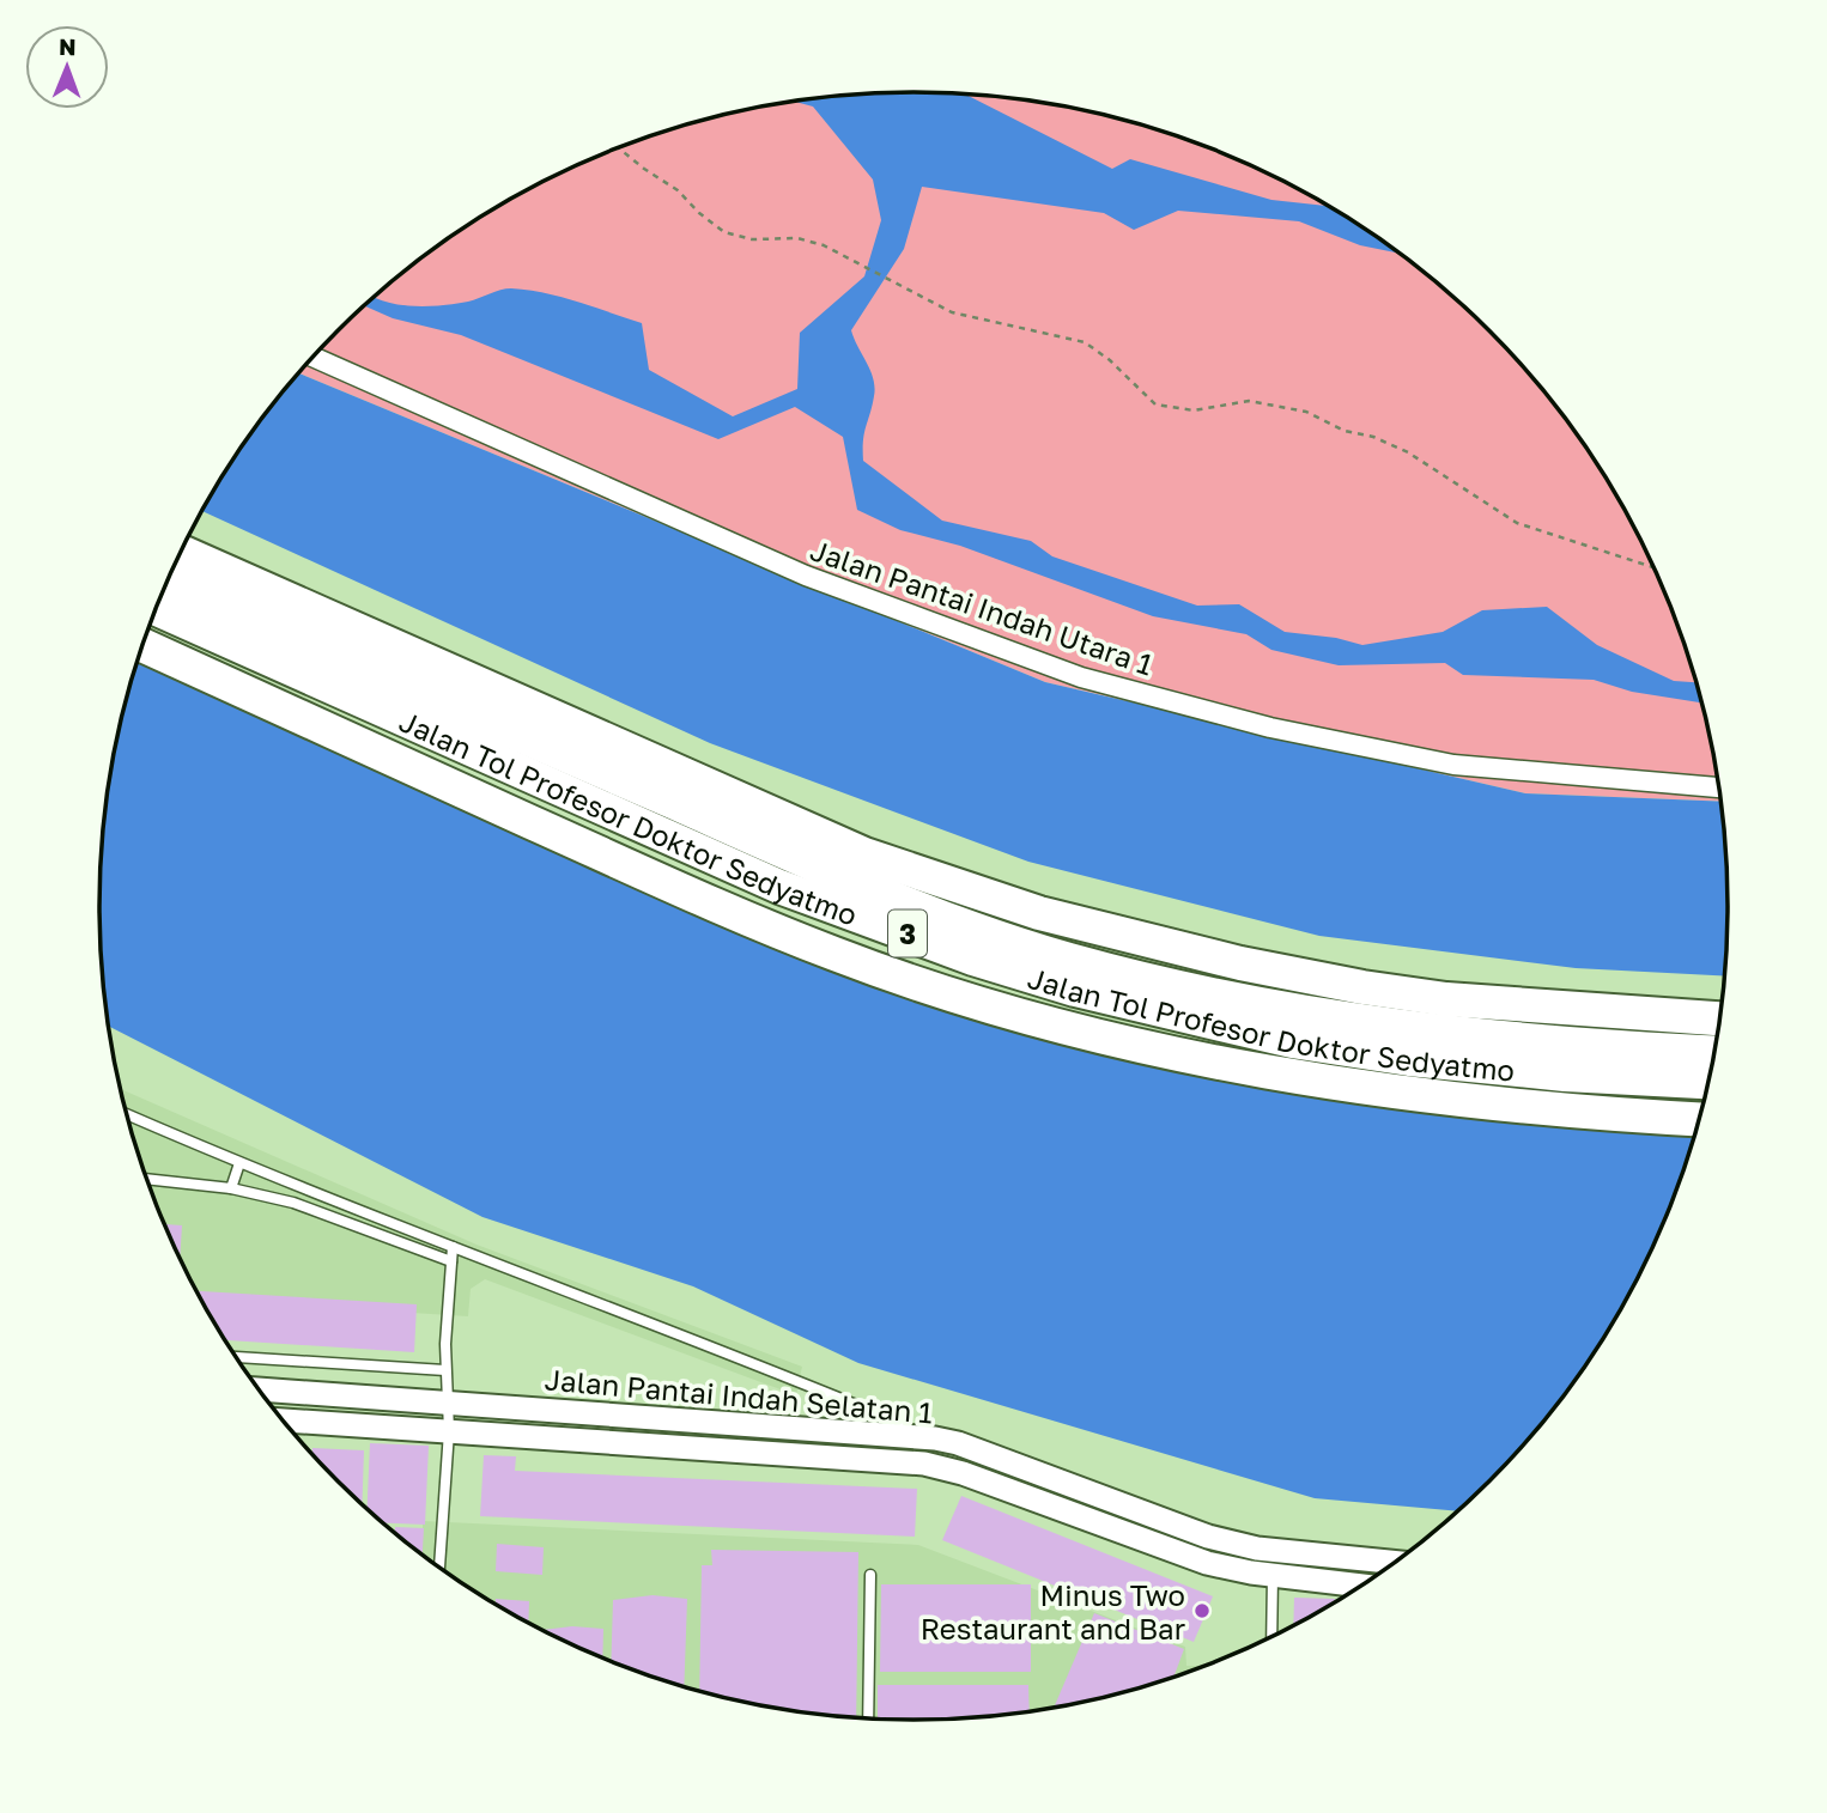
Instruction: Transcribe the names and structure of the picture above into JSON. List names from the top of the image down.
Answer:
{
  "streets": {
    "highway": ["Jalan Tol Profesor Doktor Sedyatmo", "3"],
    "street": ["Jalan Pantai Indah Utara 1", "Jalan Pantai Indah Selatan 1"]
  },
  "places": ["Minus Two Restaurant and Bar"],
  "north": "top"
}
